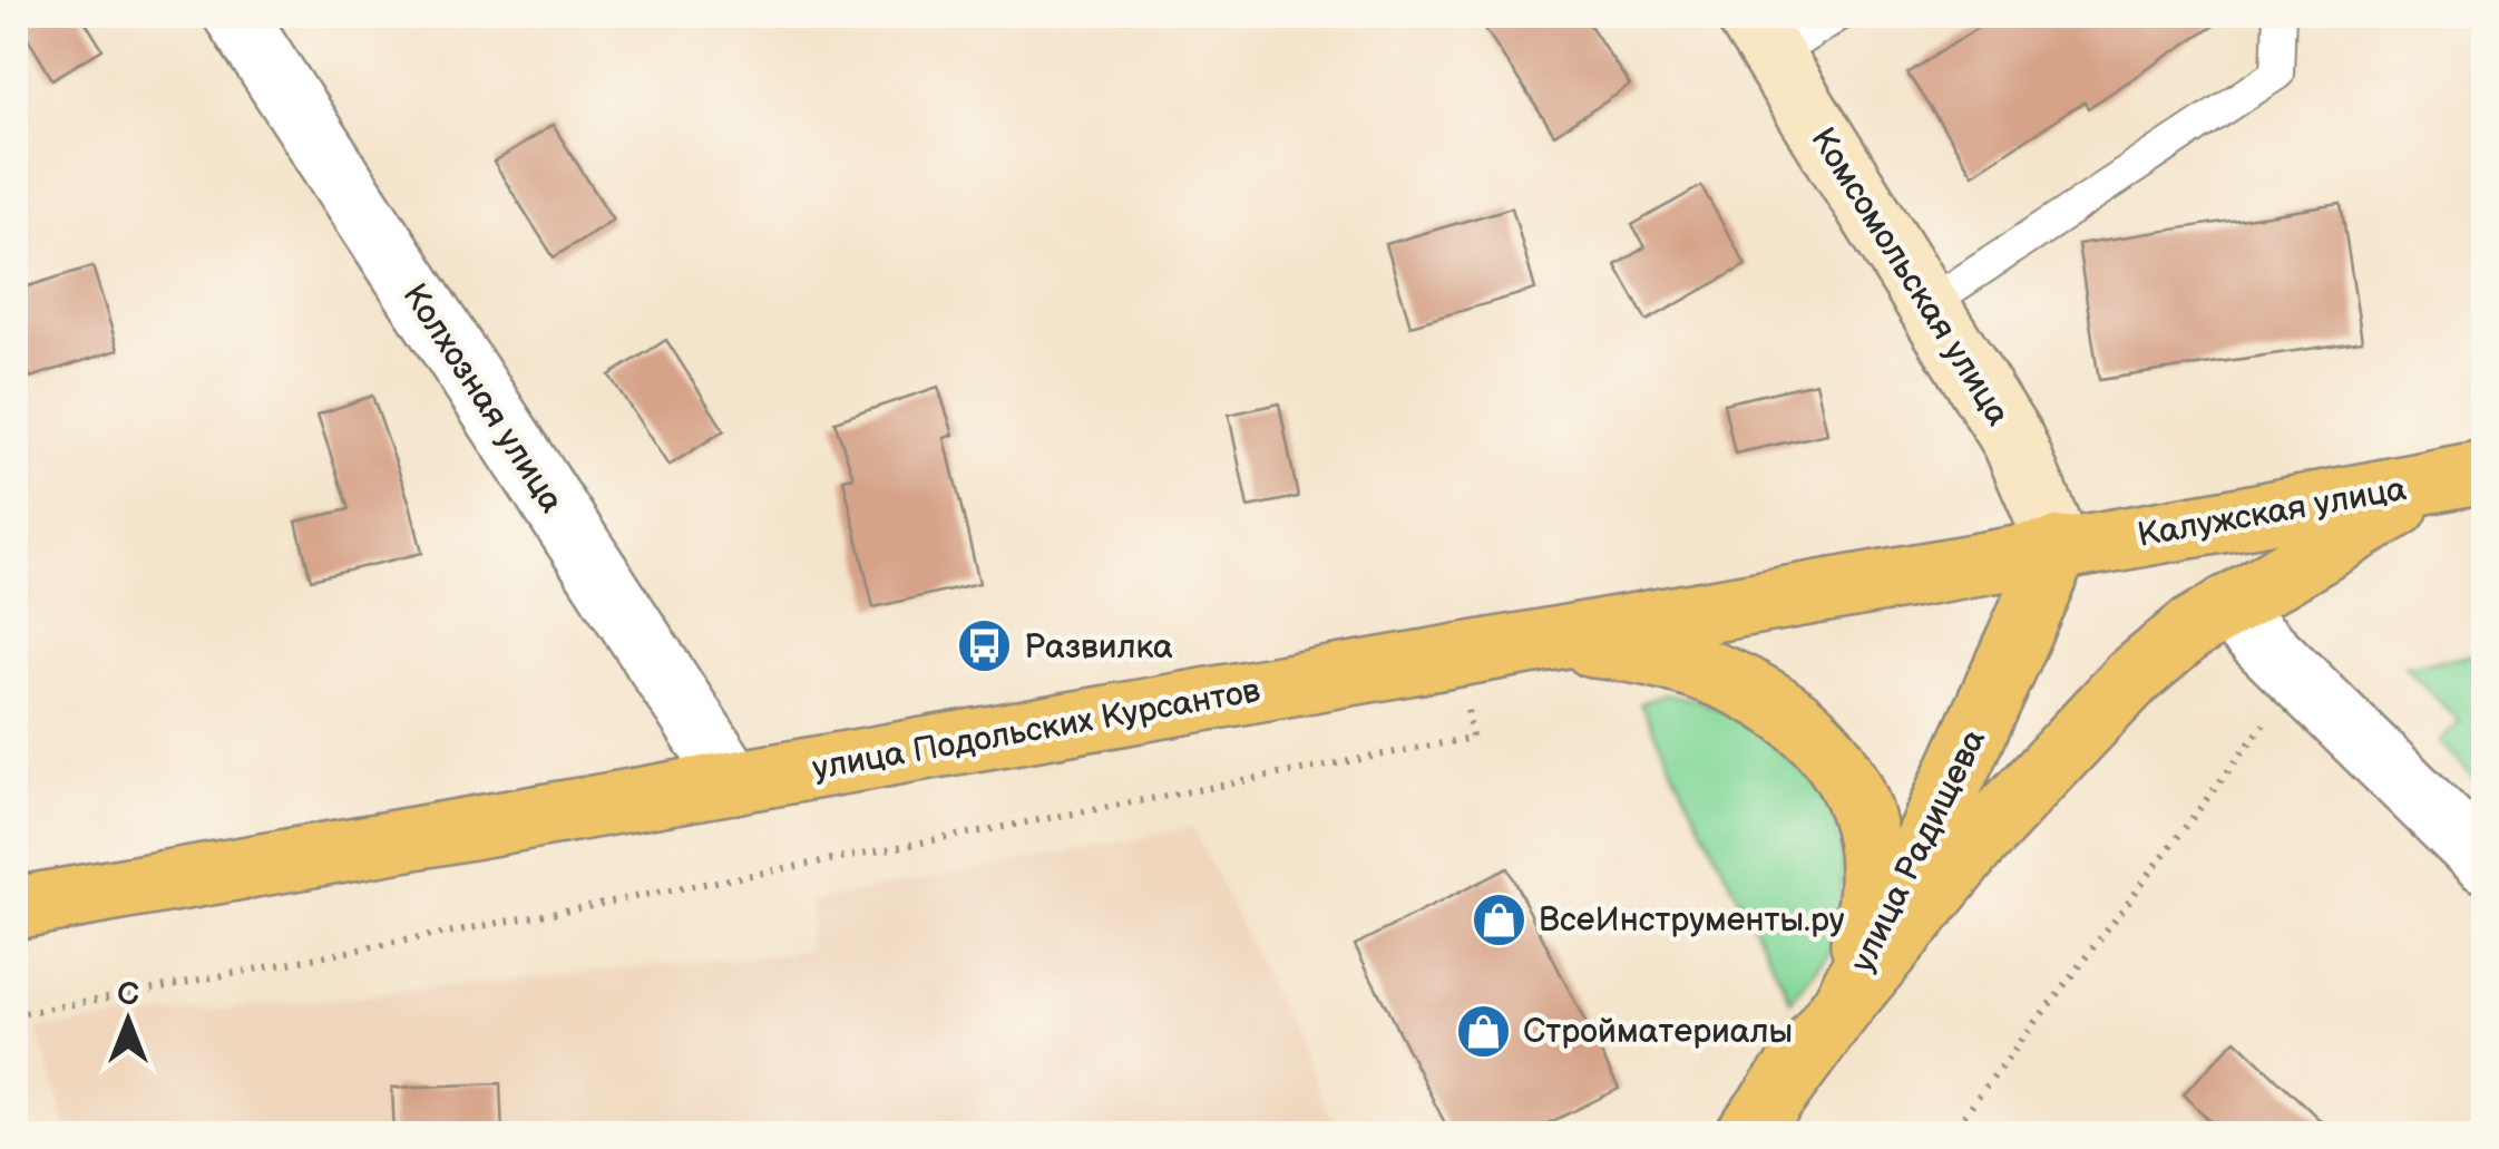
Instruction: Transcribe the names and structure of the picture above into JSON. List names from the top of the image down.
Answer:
{
  "streets": {
    "main road": ["Калужская улица", "улица Подольских Курсантов", "улица Радищева"],
    "street": ["Комсомольская улица", "Колхозная улица"]
  },
  "crossings": [
    ["Комсомольская улица", "Калужская улица"],
    ["Комсомольская улица", "улица Подольских Курсантов"],
    ["Комсомольская улица", "улица Радищева"],
    ["Колхозная улица", "улица Подольских Курсантов"],
    ["Калужская улица", "улица Подольских Курсантов"],
    ["Калужская улица", "улица Радищева"],
    ["улица Подольских Курсантов", "улица Радищева"]
  ],
  "places": {
    "bus stop": ["Развилка"],
    "shop": ["ВсеИнструменты.ру", "Стройматериалы"]
  },
  "north": "top"
}
